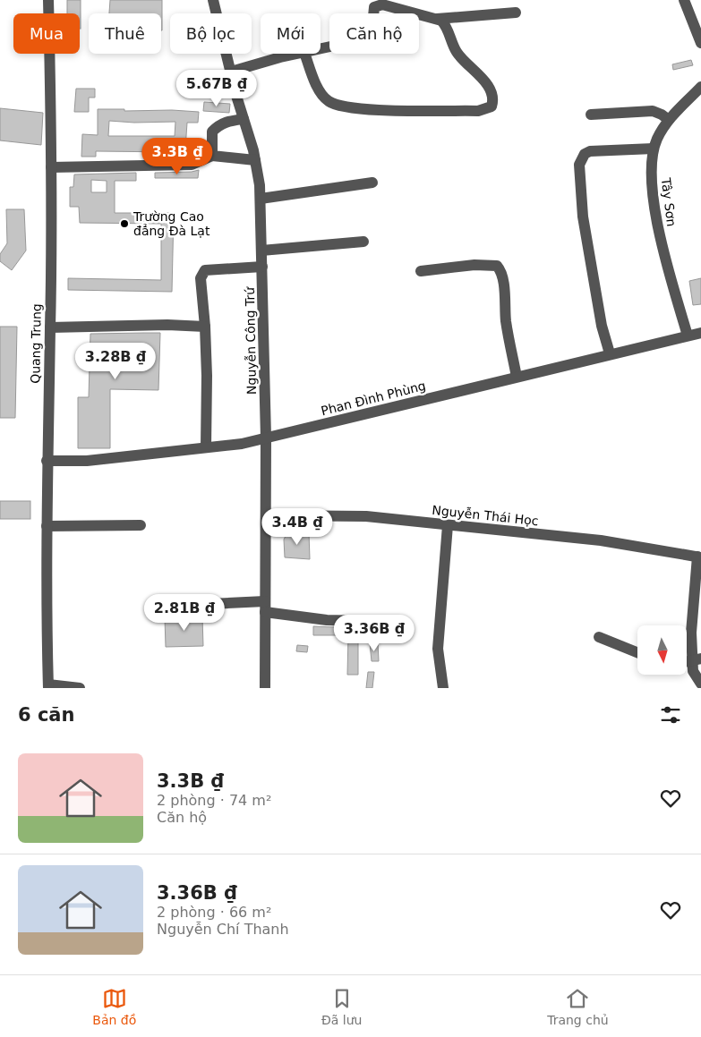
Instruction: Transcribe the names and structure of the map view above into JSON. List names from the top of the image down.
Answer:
{
  "streets": {
    "street": [
      "Tây Sơn",
      "Nguyễn Công Trứ",
      "Quang Trung",
      "Phan Đình Phùng",
      "Nguyễn Thái Học"
    ]
  },
  "crossings": [
    ["Tây Sơn", "Phan Đình Phùng"],
    ["Nguyễn Công Trứ", "Phan Đình Phùng"],
    ["Nguyễn Công Trứ", "Nguyễn Thái Học"],
    ["Quang Trung", "Phan Đình Phùng"]
  ],
  "places": ["Trường Cao đẳng Đà Lạt"],
  "north": "bottom",
  "page": {
    "chip": [
      "Mua",
      "Thuê",
      "Bộ lọc",
      "Mới",
      "Căn hộ"
    ],
    "price": [
      "5.67B ₫",
      "3.3B ₫",
      "3.28B ₫",
      "3.4B ₫",
      "2.81B ₫",
      "3.36B ₫"
    ],
    "heading": "6 căn",
    "list": [
      {
        "name": "3.3B ₫",
        "note": "2 phòng · 74 m² · Căn hộ"
      },
      {
        "name": "3.36B ₫",
        "note": "2 phòng · 66 m² · Nguyễn Chí Thanh"
      }
    ],
    "tabs": ["Bản đồ", "Đã lưu", "Trang chủ"]
  }
}
